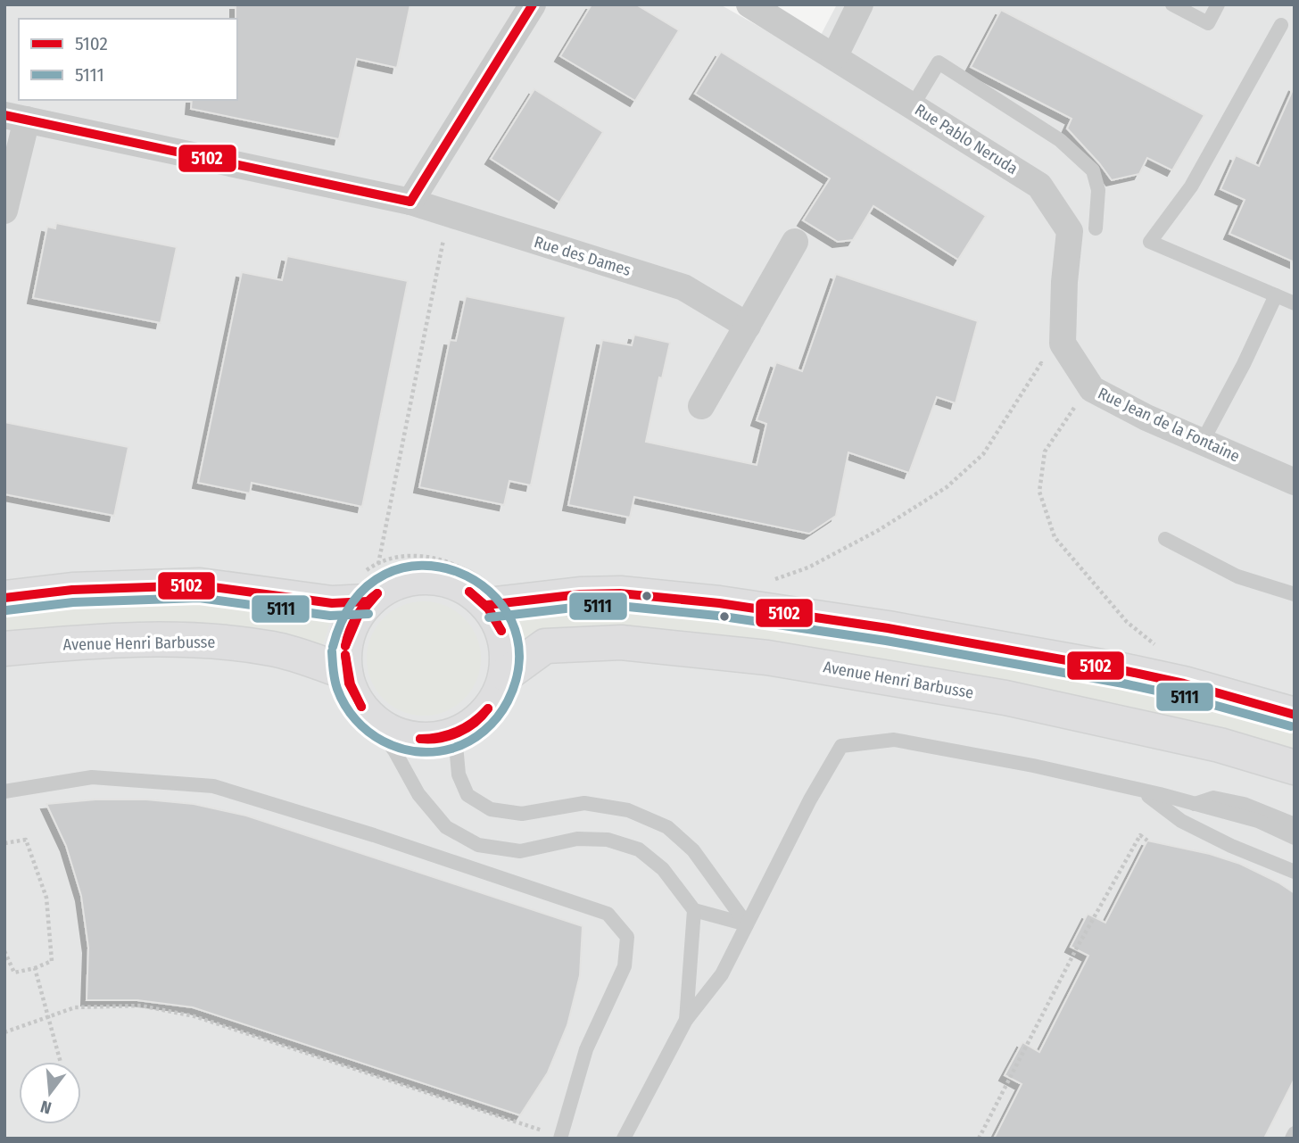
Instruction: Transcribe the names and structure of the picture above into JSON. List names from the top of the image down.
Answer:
{
  "streets": {
    "main road": ["Avenue Henri Barbusse"],
    "street": ["Rue Pablo Neruda", "Rue des Dames", "Rue Jean de la Fontaine"]
  },
  "crossings": [
    ["Rue Pablo Neruda", "Rue Jean de la Fontaine"]
  ],
  "lines": ["transit line 5102", "transit line 5111"],
  "legend": ["5102", "5111"],
  "north": "bottom"
}
